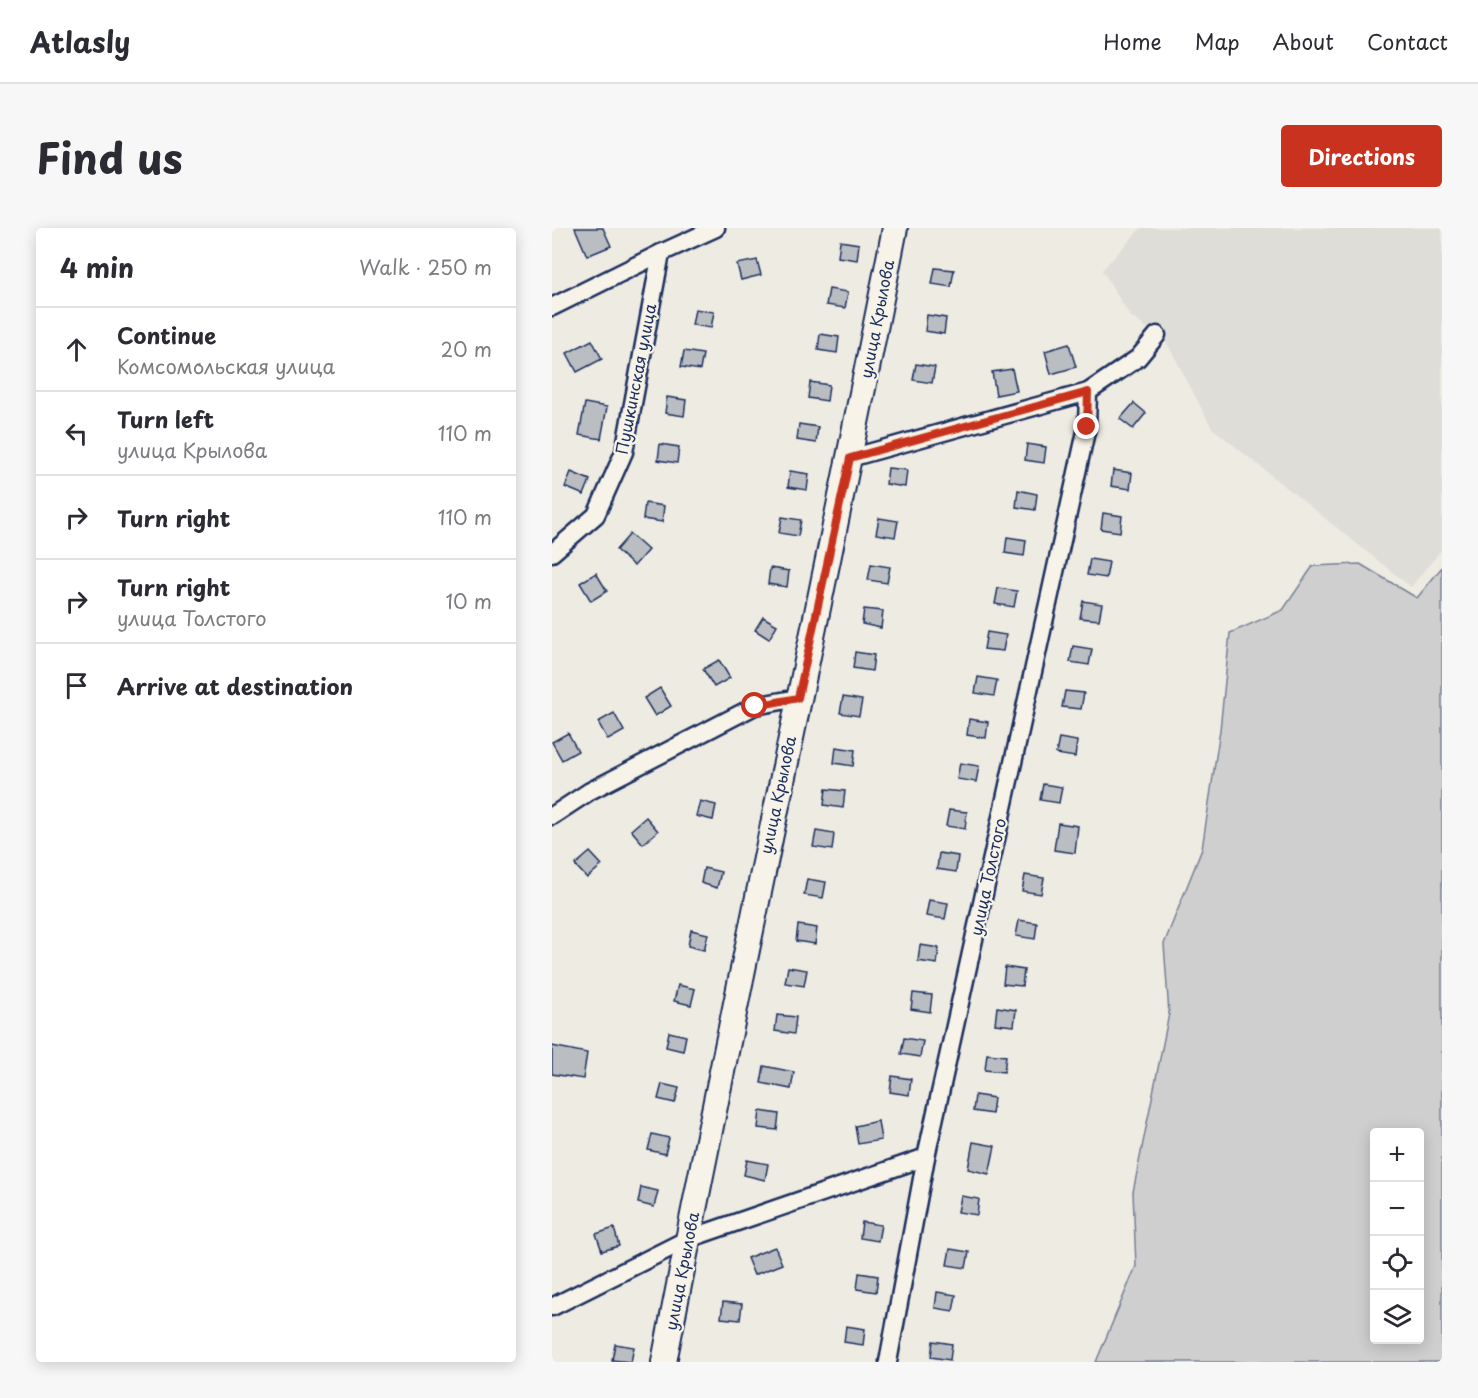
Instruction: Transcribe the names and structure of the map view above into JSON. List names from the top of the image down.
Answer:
{
  "streets": {
    "main road": ["улица Крылова"],
    "street": ["Пушкинская улица", "улица Толстого"]
  },
  "page": {
    "header": "Atlasly",
    "nav": [
      "Home",
      "Map",
      "About",
      "Contact"
    ],
    "title": "Find us",
    "buttons": "Directions",
    "heading": ["4 min", "Walk · 250 m"],
    "list": [
      ["Continue", "Комсомольская улица", "20 m"],
      ["Turn left", "улица Крылова", "110 m"],
      ["Turn right", "110 m"],
      ["Turn right", "улица Толстого", "10 m"],
      "Arrive at destination"
    ],
    "map_buttons": ["+", "−"]
  }
}
